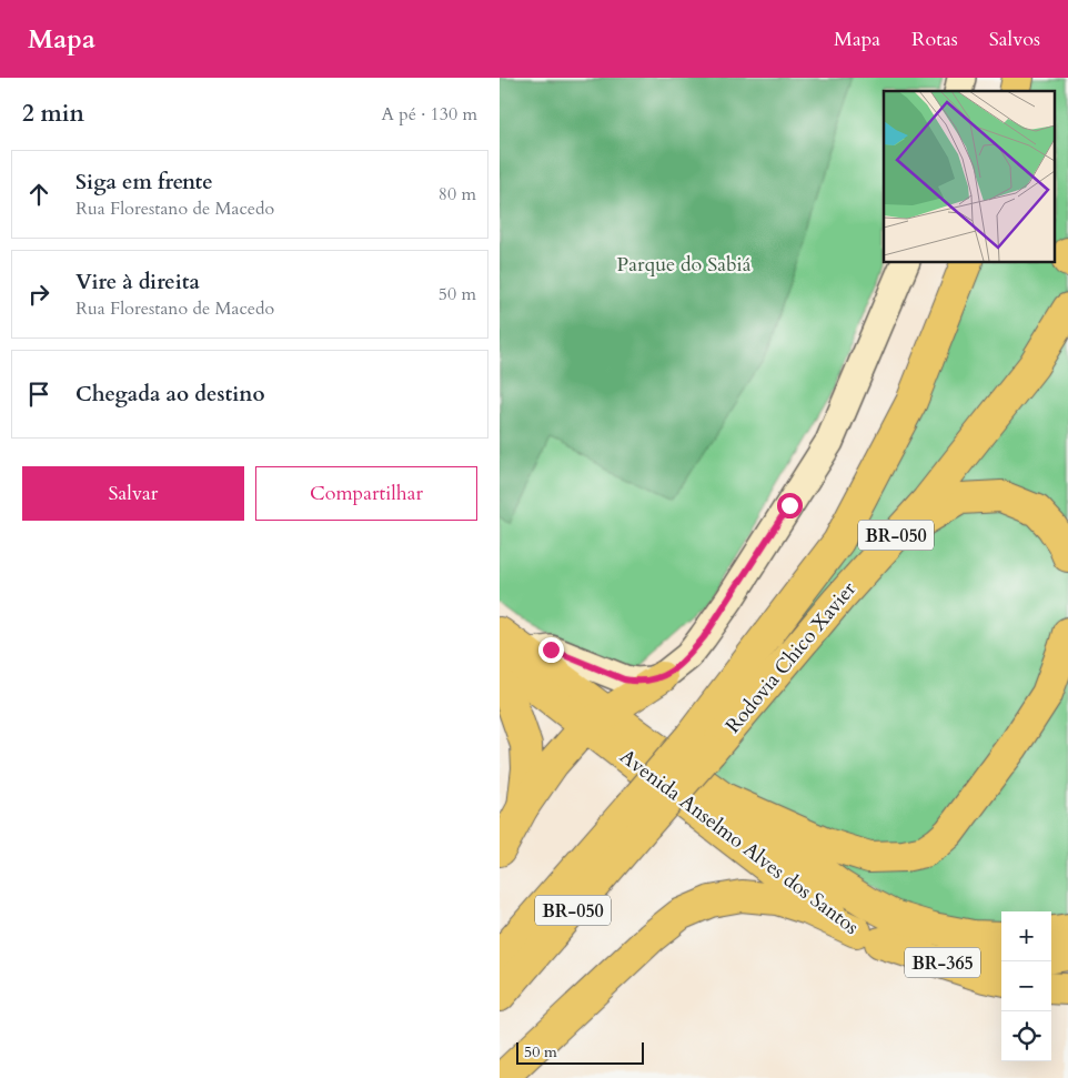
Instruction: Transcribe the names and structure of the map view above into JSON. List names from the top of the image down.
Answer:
{
  "streets": {
    "main road": [
      "BR-050",
      "Rodovia Chico Xavier",
      "Avenida Anselmo Alves dos Santos",
      "BR-365"
    ]
  },
  "crossings": [
    ["Avenida Anselmo Alves dos Santos", "BR-365"]
  ],
  "parks": ["Parque do Sabiá"],
  "scale_bar": "50 m",
  "page": {
    "header": "Mapa",
    "nav": ["Mapa", "Rotas", "Salvos"],
    "heading": ["2 min", "A pé · 130 m"],
    "list": [
      ["Siga em frente", "Rua Florestano de Macedo", "80 m"],
      ["Vire à direita", "Rua Florestano de Macedo", "50 m"],
      "Chegada ao destino"
    ],
    "buttons": ["Salvar", "Compartilhar"],
    "map_buttons": ["+", "−"],
    "scale": "50 m"
  }
}
